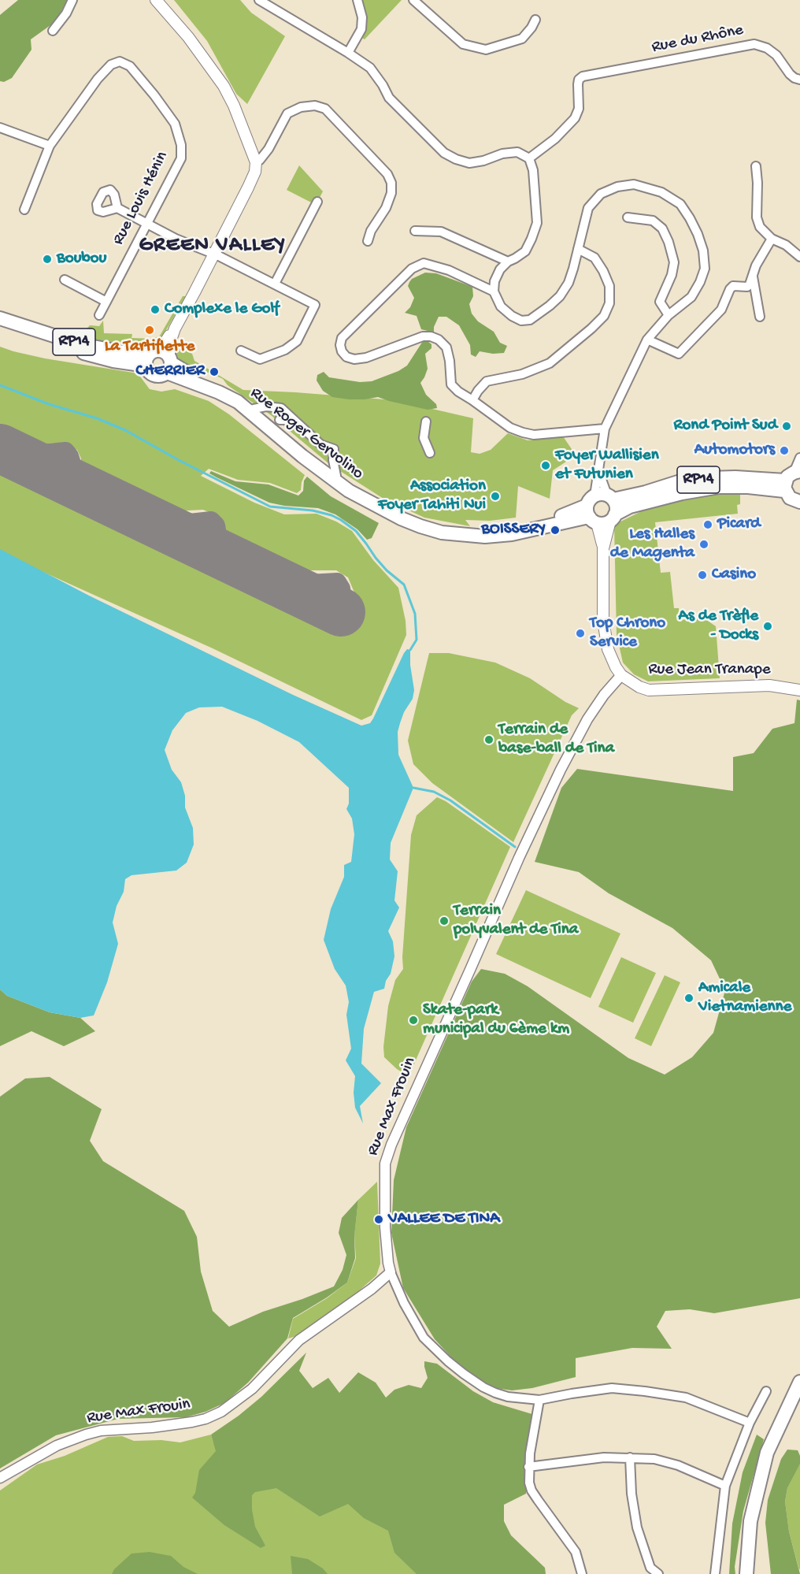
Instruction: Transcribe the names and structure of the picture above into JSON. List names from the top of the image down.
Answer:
{
  "streets": {
    "main road": ["RP14", "Rue Roger Gervolino", "Rue Jean Tranape"],
    "street": ["Rue du Rhône", "Rue Louis Hénin", "Rue Max Frouin"]
  },
  "crossings": [
    ["RP14", "Rue Roger Gervolino"],
    ["Rue Jean Tranape", "Rue Max Frouin"]
  ],
  "districts": ["GREEN VALLEY"],
  "places": [
    "Boubou",
    "Complexe le Golf",
    "La Tartiflette",
    "CHERRIER",
    "Rond Point Sud",
    "Automotors",
    "Foyer Wallisien et Futunien",
    "Association Foyer Tahiti Nui",
    "Picard",
    "BOISSERY",
    "Les Halles de Magenta",
    "Casino",
    "As de Trèfle - Docks",
    "Top Chrono Service",
    "Terrain de base-ball de Tina",
    "Terrain polyvalent de Tina",
    "Amicale Vietnamienne",
    "Skate-park municipal du 6ème km",
    "VALLEE DE TINA"
  ]
}
